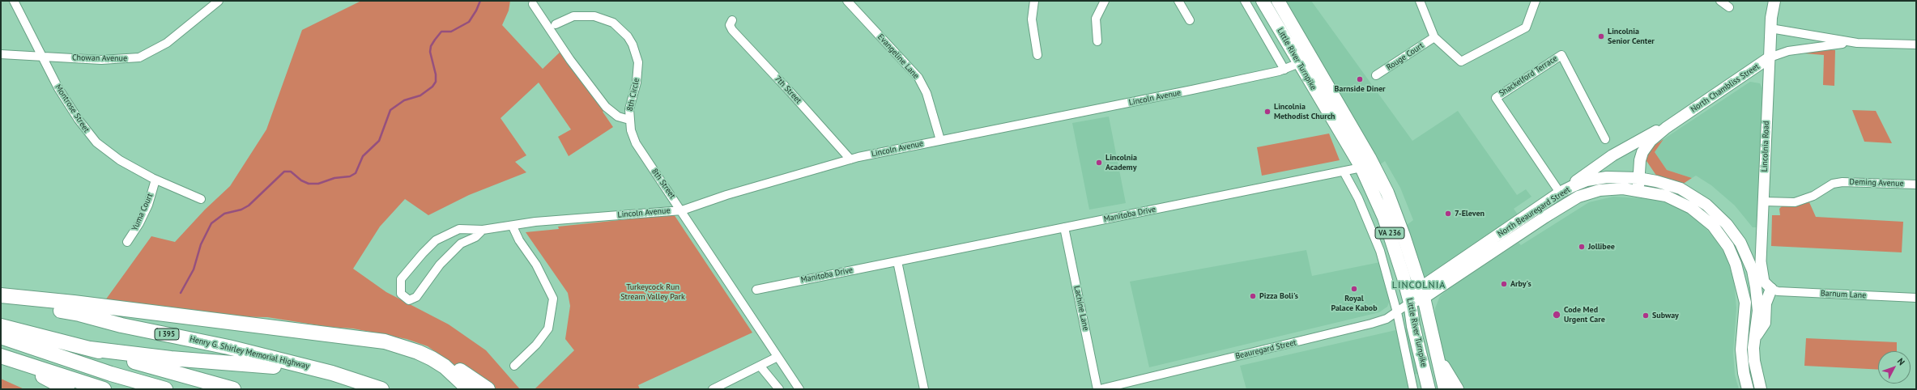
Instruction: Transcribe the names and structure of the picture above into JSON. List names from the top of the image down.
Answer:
{
  "streets": {
    "highway": ["I 395", "Henry G. Shirley Memorial Highway"],
    "main road": [
      "Little River Turnpike",
      "North Chambliss Street",
      "Lincolnia Road",
      "North Beauregard Street",
      "VA 236",
      "Beauregard Street"
    ],
    "street": [
      "Evangeline Lane",
      "Rouge Court",
      "Chowan Avenue",
      "Shackelford Terrace",
      "7th Street",
      "8th Circle",
      "Lincoln Avenue",
      "Montrose Street",
      "Deming Avenue",
      "8th Street",
      "Yuma Court",
      "Manitoba Drive",
      "Barnum Lane",
      "Lachine Lane"
    ]
  },
  "crossings": [
    ["Evangeline Lane", "Lincoln Avenue"],
    ["Chowan Avenue", "Montrose Street"],
    ["Little River Turnpike", "Lincoln Avenue"],
    ["Little River Turnpike", "North Beauregard Street"],
    ["Little River Turnpike", "Manitoba Drive"],
    ["Little River Turnpike", "Beauregard Street"],
    ["Shackelford Terrace", "North Beauregard Street"],
    ["North Chambliss Street", "Lincolnia Road"],
    ["North Chambliss Street", "North Beauregard Street"],
    ["7th Street", "Lincoln Avenue"],
    ["8th Circle", "8th Street"],
    ["Lincoln Avenue", "8th Street"],
    ["Montrose Street", "Yuma Court"],
    ["Lincolnia Road", "Deming Avenue"],
    ["Lincolnia Road", "Barnum Lane"],
    ["North Beauregard Street", "Beauregard Street"],
    ["Manitoba Drive", "Lachine Lane"],
    ["Lachine Lane", "Beauregard Street"]
  ],
  "districts": ["LINCOLNIA"],
  "parks": ["Turkeycock Run Stream Valley Park"],
  "places": [
    "Lincolnia Senior Center",
    "Barnside Diner",
    "Lincolnia Methodist Church",
    "Lincolnia Academy",
    "7-Eleven",
    "Jollibee",
    "Arby's",
    "Royal Palace Kabob",
    "Pizza Boli's",
    "Code Med Urgent Care",
    "Subway"
  ],
  "north": "top right"
}
